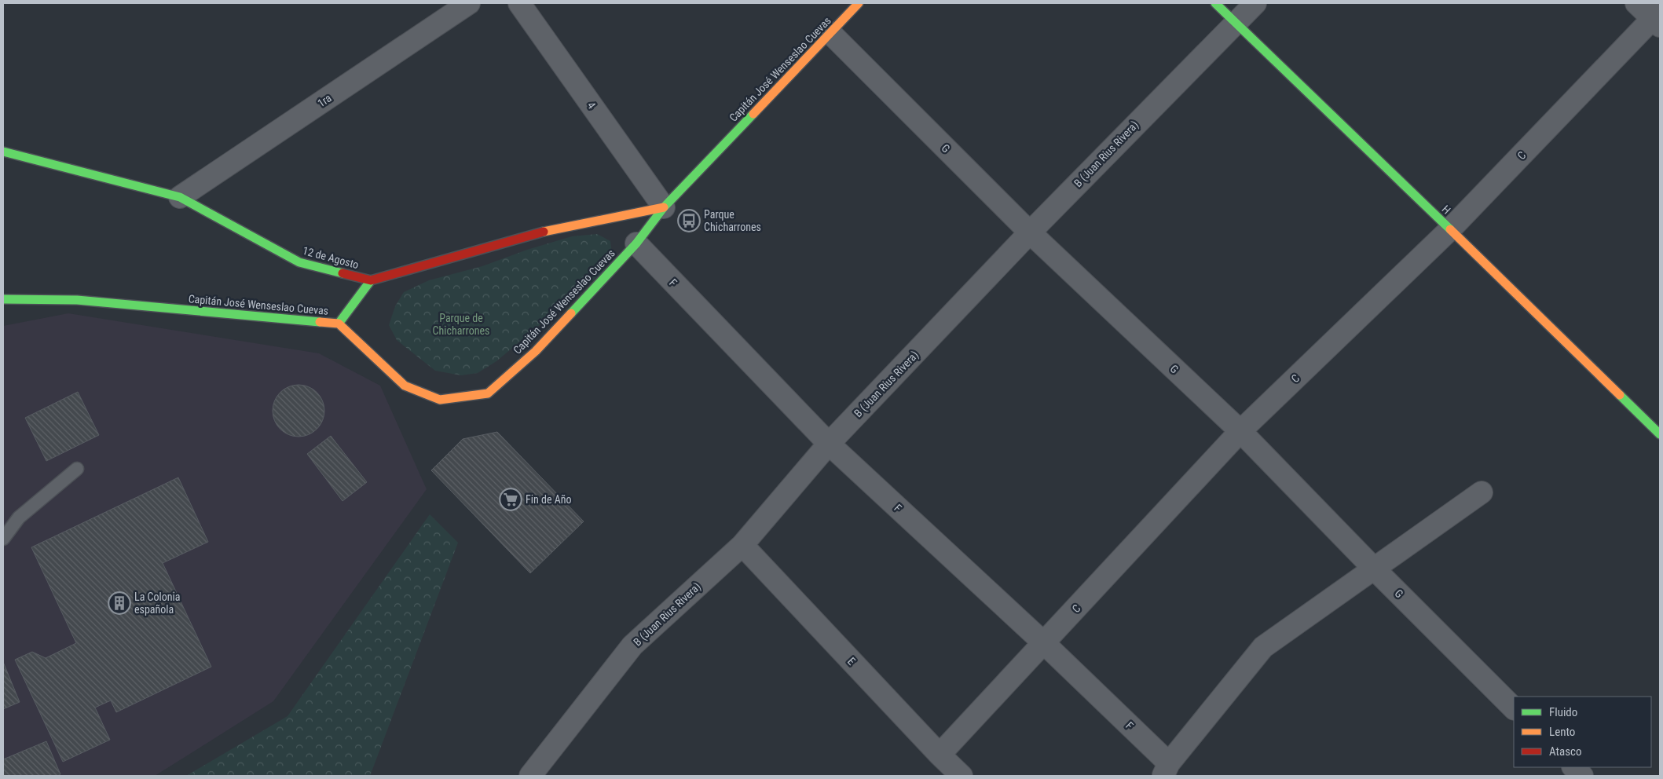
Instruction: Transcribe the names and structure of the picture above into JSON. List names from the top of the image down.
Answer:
{
  "streets": {
    "street": [
      "Capitán José Wenseslao Cuevas",
      "1ra",
      "4",
      "G",
      "B (Juan Rius Rivera)",
      "C",
      "H",
      "12 de Agosto",
      "F",
      "E"
    ]
  },
  "crossings": [
    ["Capitán José Wenseslao Cuevas", "4"],
    ["Capitán José Wenseslao Cuevas", "G"],
    ["Capitán José Wenseslao Cuevas", "12 de Agosto"],
    ["Capitán José Wenseslao Cuevas", "F"],
    ["1ra", "12 de Agosto"],
    ["4", "12 de Agosto"],
    ["G", "B (Juan Rius Rivera)"],
    ["G", "C"],
    ["B (Juan Rius Rivera)", "H"],
    ["B (Juan Rius Rivera)", "F"],
    ["B (Juan Rius Rivera)", "E"],
    ["C", "H"],
    ["C", "F"],
    ["C", "E"]
  ],
  "parks": ["Parque de Chicharrones"],
  "places": {
    "bus stop": ["Parque Chicharrones"],
    "supermarket": ["Fin de Año"],
    "building": ["La Colonia española"]
  },
  "legend": ["Fluido", "Lento", "Atasco"]
}
